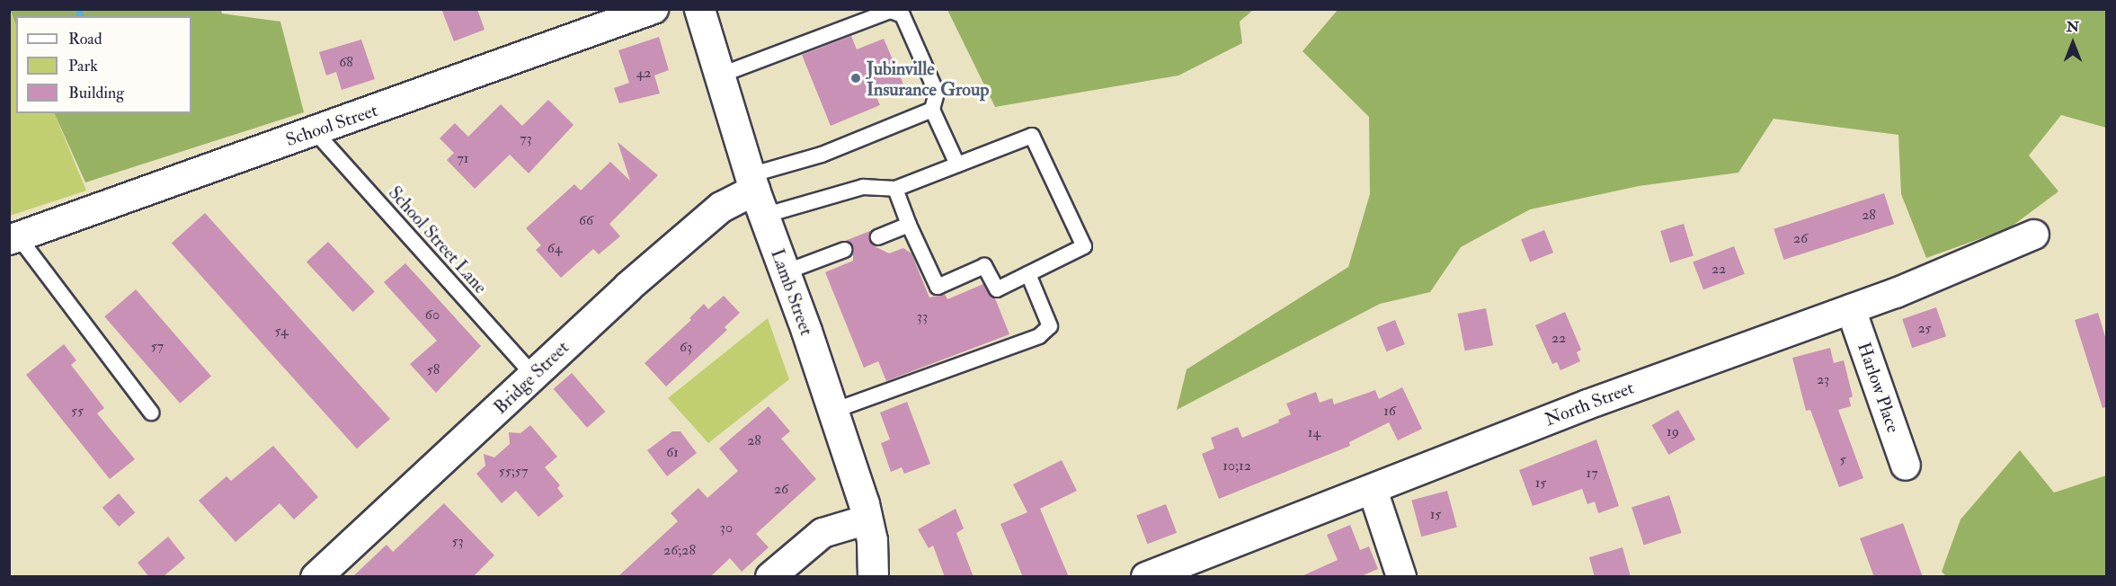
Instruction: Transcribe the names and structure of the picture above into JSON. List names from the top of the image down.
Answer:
{
  "streets": {
    "main road": ["Lamb Street", "Bridge Street"],
    "street": ["School Street", "Harlow Place", "North Street"],
    "lane": ["School Street Lane"]
  },
  "crossings": [
    ["School Street", "School Street Lane"],
    ["School Street Lane", "Bridge Street"],
    ["Lamb Street", "Bridge Street"],
    ["Harlow Place", "North Street"]
  ],
  "places": ["Jubinville Insurance Group"],
  "house_numbers": [
    "68",
    "42",
    "73",
    "71",
    "28",
    "66",
    "26",
    "64",
    "22",
    "60",
    "33",
    "25",
    "54",
    "22",
    "57",
    "63",
    "58",
    "23",
    "55",
    "16",
    "19",
    "14",
    "28",
    "61",
    "5",
    "10;12",
    "55;57",
    "17",
    "15",
    "26",
    "15",
    "30",
    "53",
    "26;28"
  ],
  "legend": ["Road", "Park", "Building"],
  "north": "top"
}
